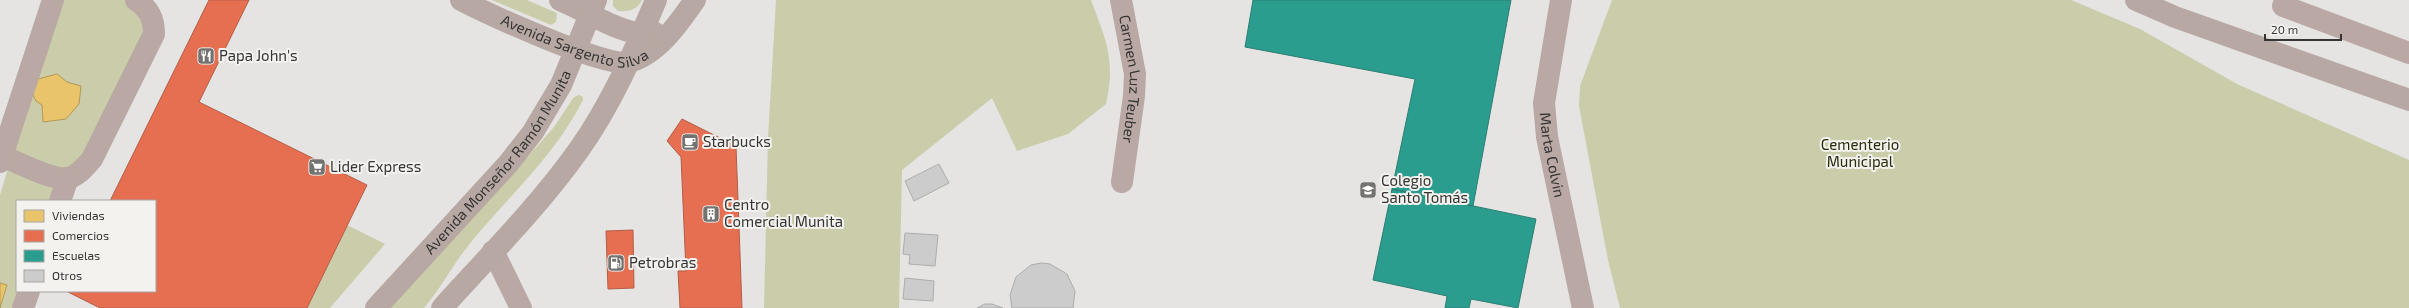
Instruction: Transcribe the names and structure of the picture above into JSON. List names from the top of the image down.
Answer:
{
  "streets": {
    "main road": ["Avenida Sargento Silva", "Avenida Monseñor Ramón Munita"],
    "street": ["Carmen Luz Teuber", "Marta Colvin"]
  },
  "crossings": [
    ["Avenida Sargento Silva", "Avenida Monseñor Ramón Munita"]
  ],
  "parks": ["Cementerio Municipal"],
  "places": {
    "restaurant": ["Papa John's"],
    "cafe": ["Starbucks"],
    "supermarket": ["Lider Express"],
    "school or university": ["Colegio Santo Tomás"],
    "building": ["Centro Comercial Munita"],
    "fuel station": ["Petrobras"]
  },
  "legend": [
    "Viviendas",
    "Comercios",
    "Escuelas",
    "Otros"
  ],
  "scale_bar": "20 m"
}
